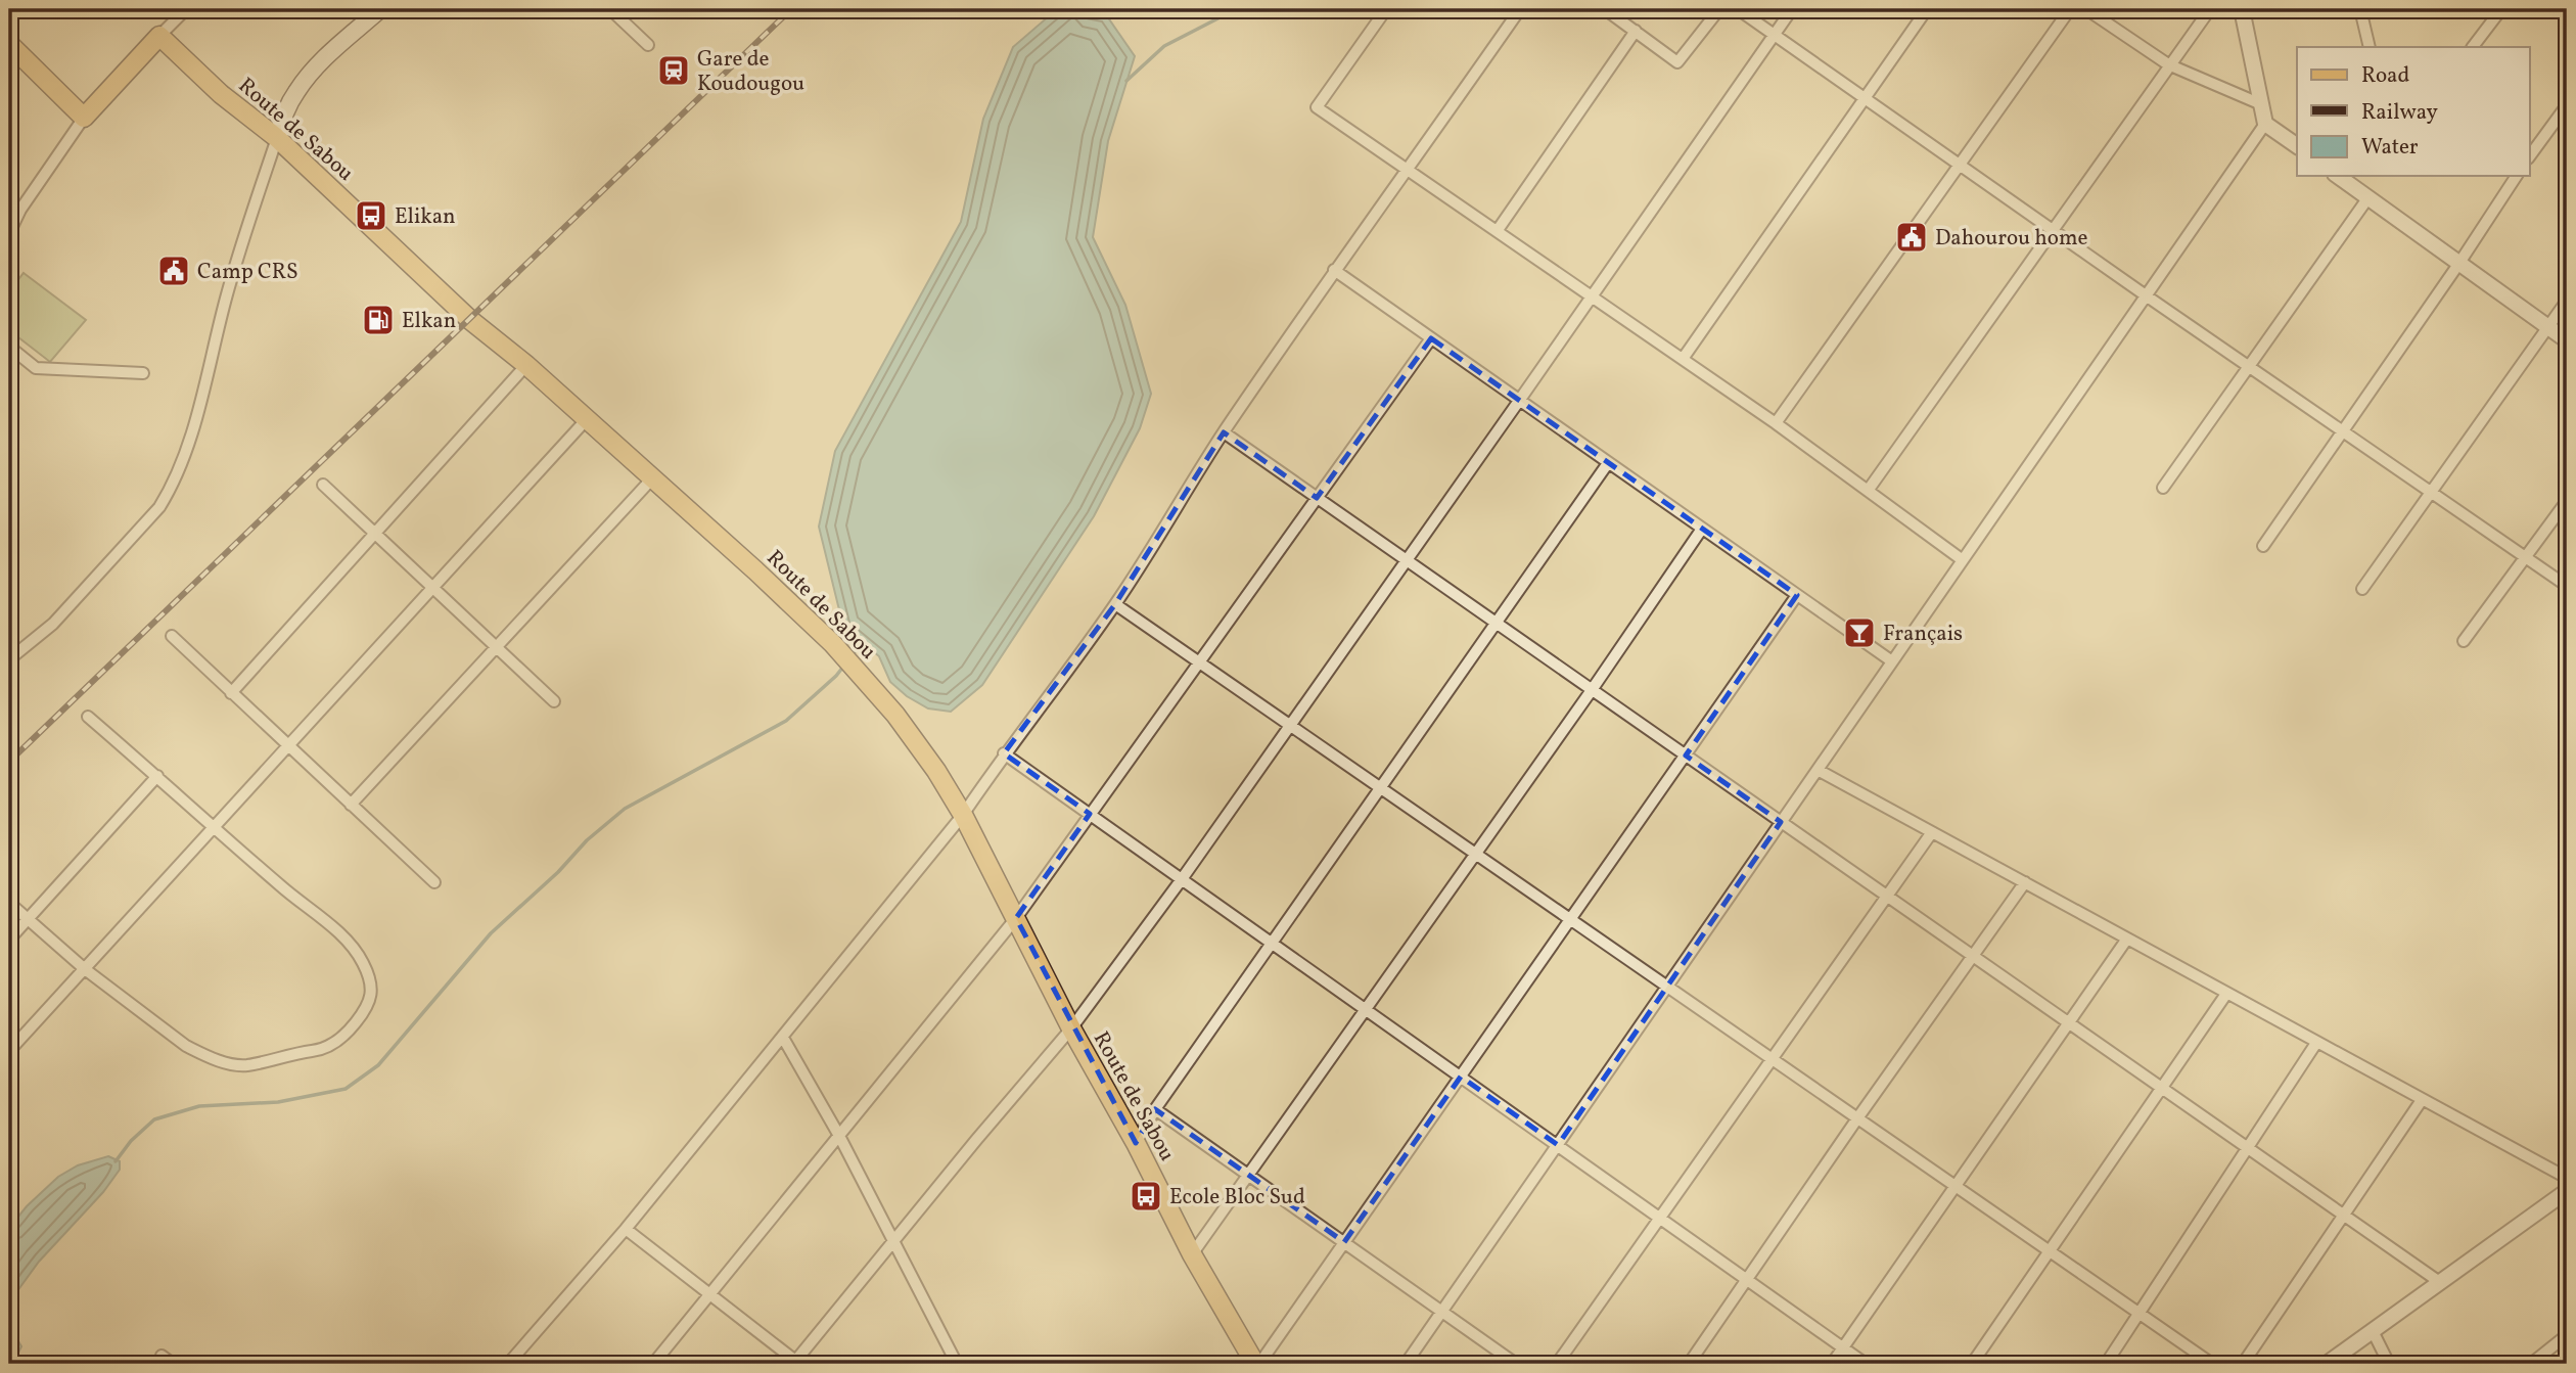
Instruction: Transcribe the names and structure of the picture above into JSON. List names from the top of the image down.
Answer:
{
  "streets": {
    "main road": ["Route de Sabou"]
  },
  "places": {
    "station": ["Gare de Koudougou"],
    "bus stop": ["Elikan", "Ecole Bloc Sud"],
    "public building": ["Dahourou home", "Camp CRS"],
    "fuel station": ["Elkan"],
    "bar": ["Français"]
  },
  "legend": ["Road", "Railway", "Water"]
}
